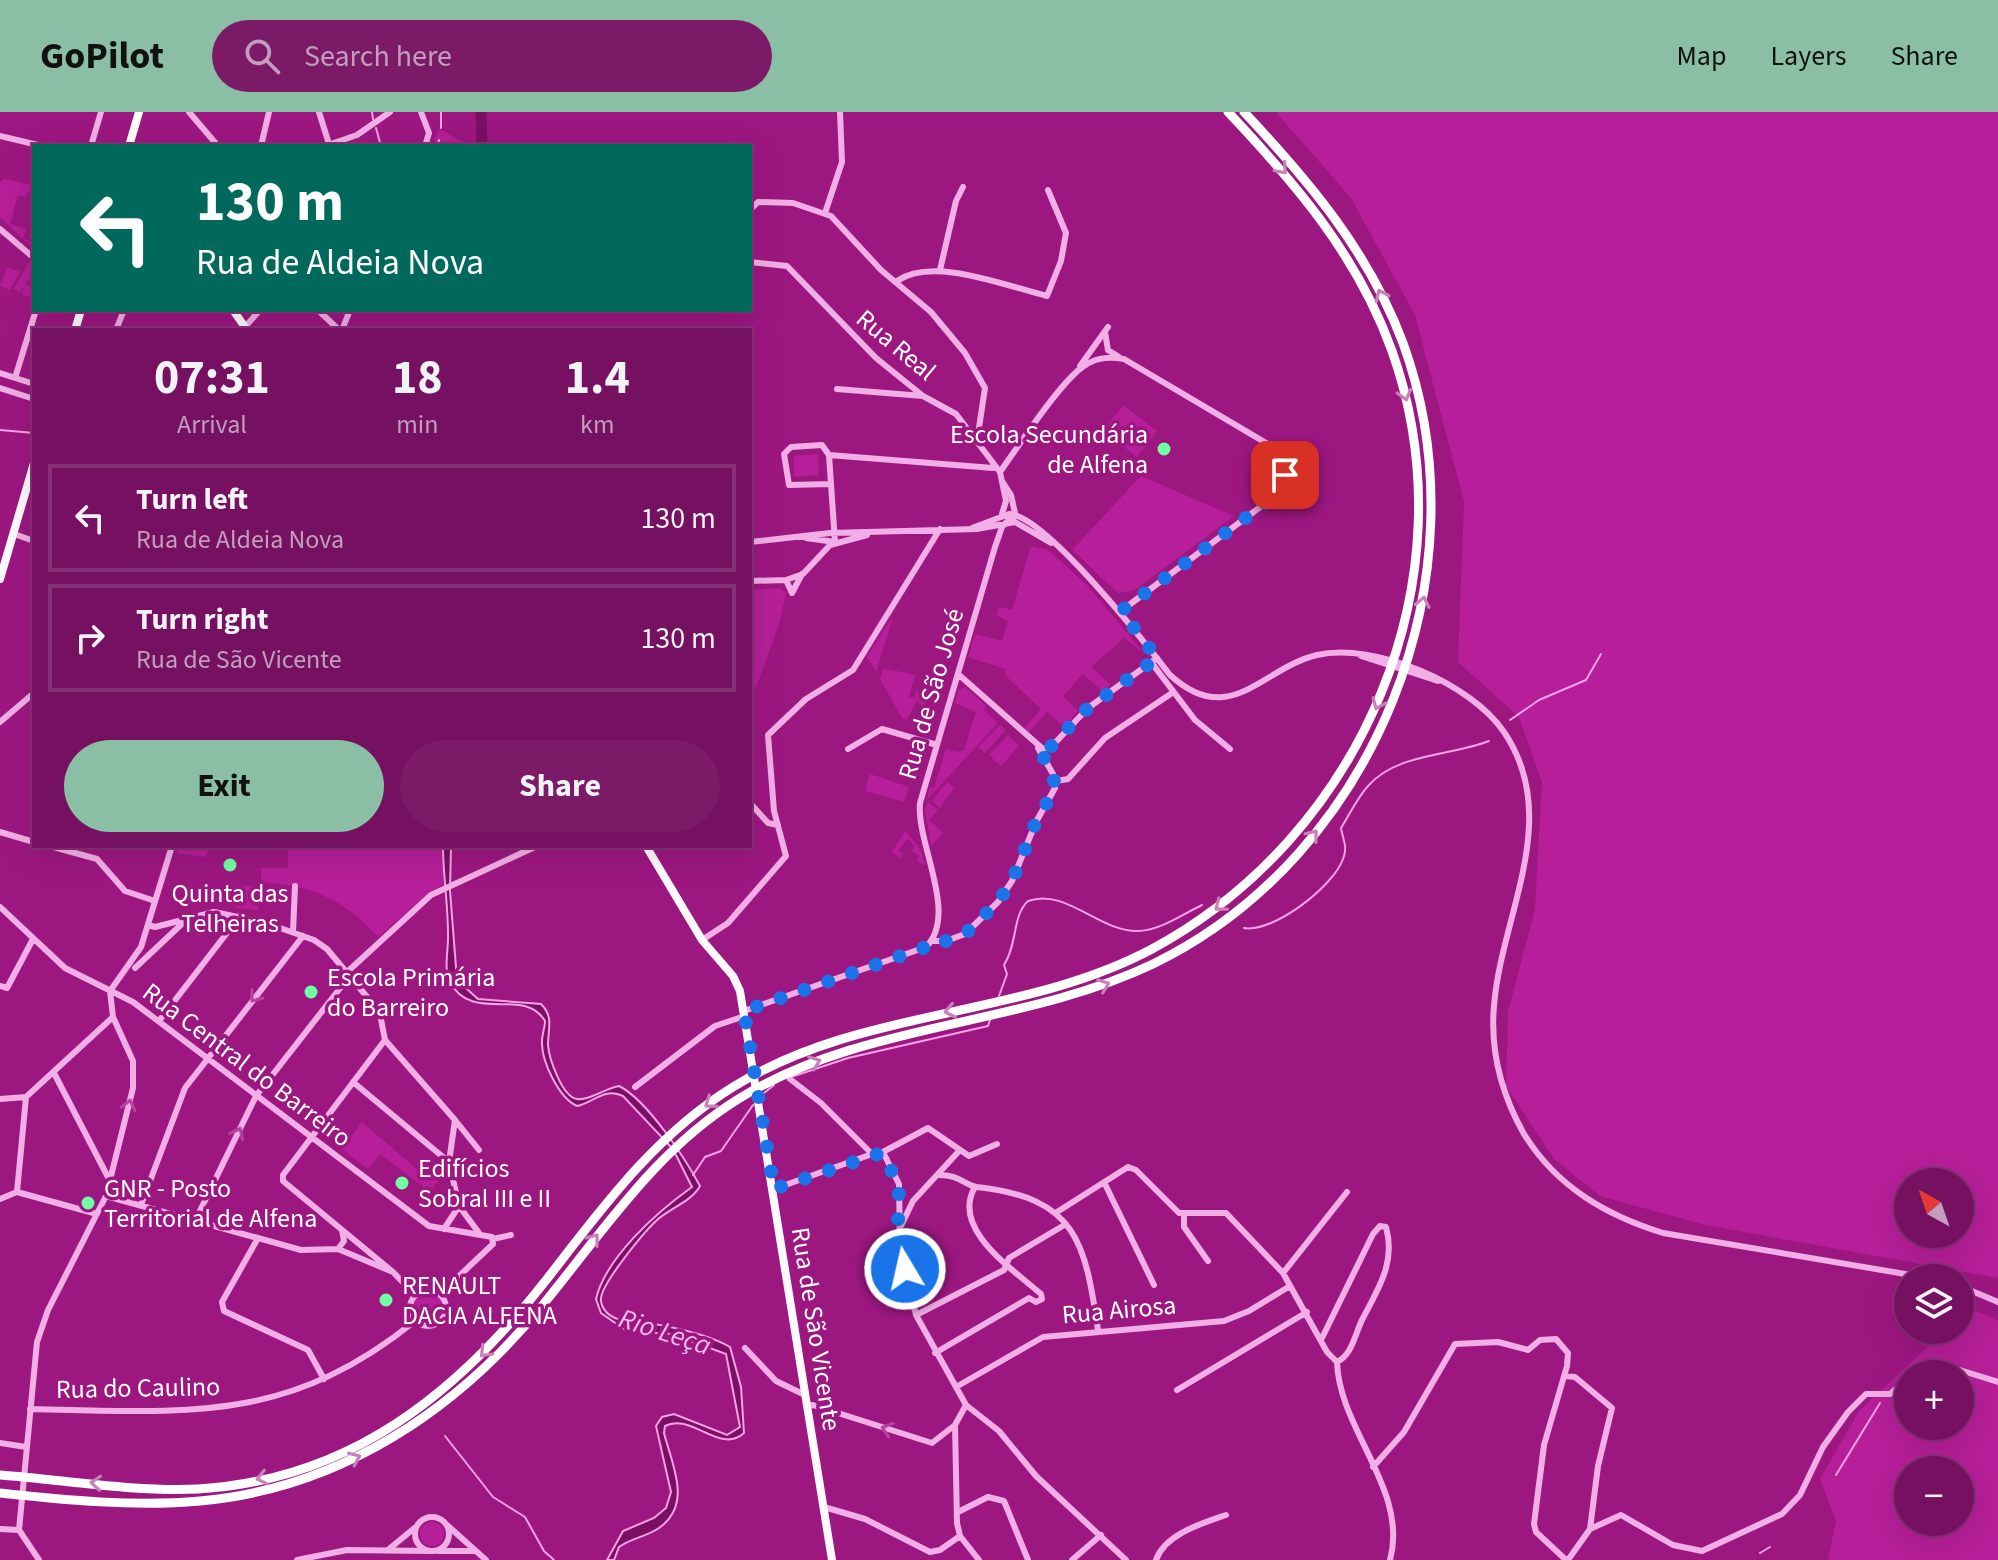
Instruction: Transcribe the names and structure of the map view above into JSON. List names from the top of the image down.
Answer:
{
  "streets": {
    "main road": ["Rua de São Vicente"],
    "street": [
      "Rua Real",
      "Rua de São José",
      "Rua Central do Barreiro",
      "Rua Airosa",
      "Rua do Caulino"
    ]
  },
  "crossings": [
    ["Rua Real", "Rua de São José"]
  ],
  "water": ["Rio Leça"],
  "places": [
    "Escola Secundária de Alfena",
    "Quinta das Telheiras",
    "Escola Primária do Barreiro",
    "Edifícios Sobral III e II",
    "GNR - Posto Territorial de Alfena",
    "RENAULT DACIA ALFENA"
  ],
  "north": "top left",
  "page": {
    "header": "GoPilot",
    "search": "Search here",
    "nav": ["Map", "Layers", "Share"],
    "turn": ["130 m", "Rua de Aldeia Nova"],
    "eta": [
      "07:31",
      "Arrival",
      "18",
      "min",
      "1.4",
      "km"
    ],
    "list": [
      {
        "name": "Turn left",
        "note": "Rua de Aldeia Nova",
        "value": "130 m"
      },
      {
        "name": "Turn right",
        "note": "Rua de São Vicente",
        "value": "130 m"
      }
    ],
    "buttons": ["Exit", "Share"],
    "map_buttons": ["+", "−"]
  }
}
